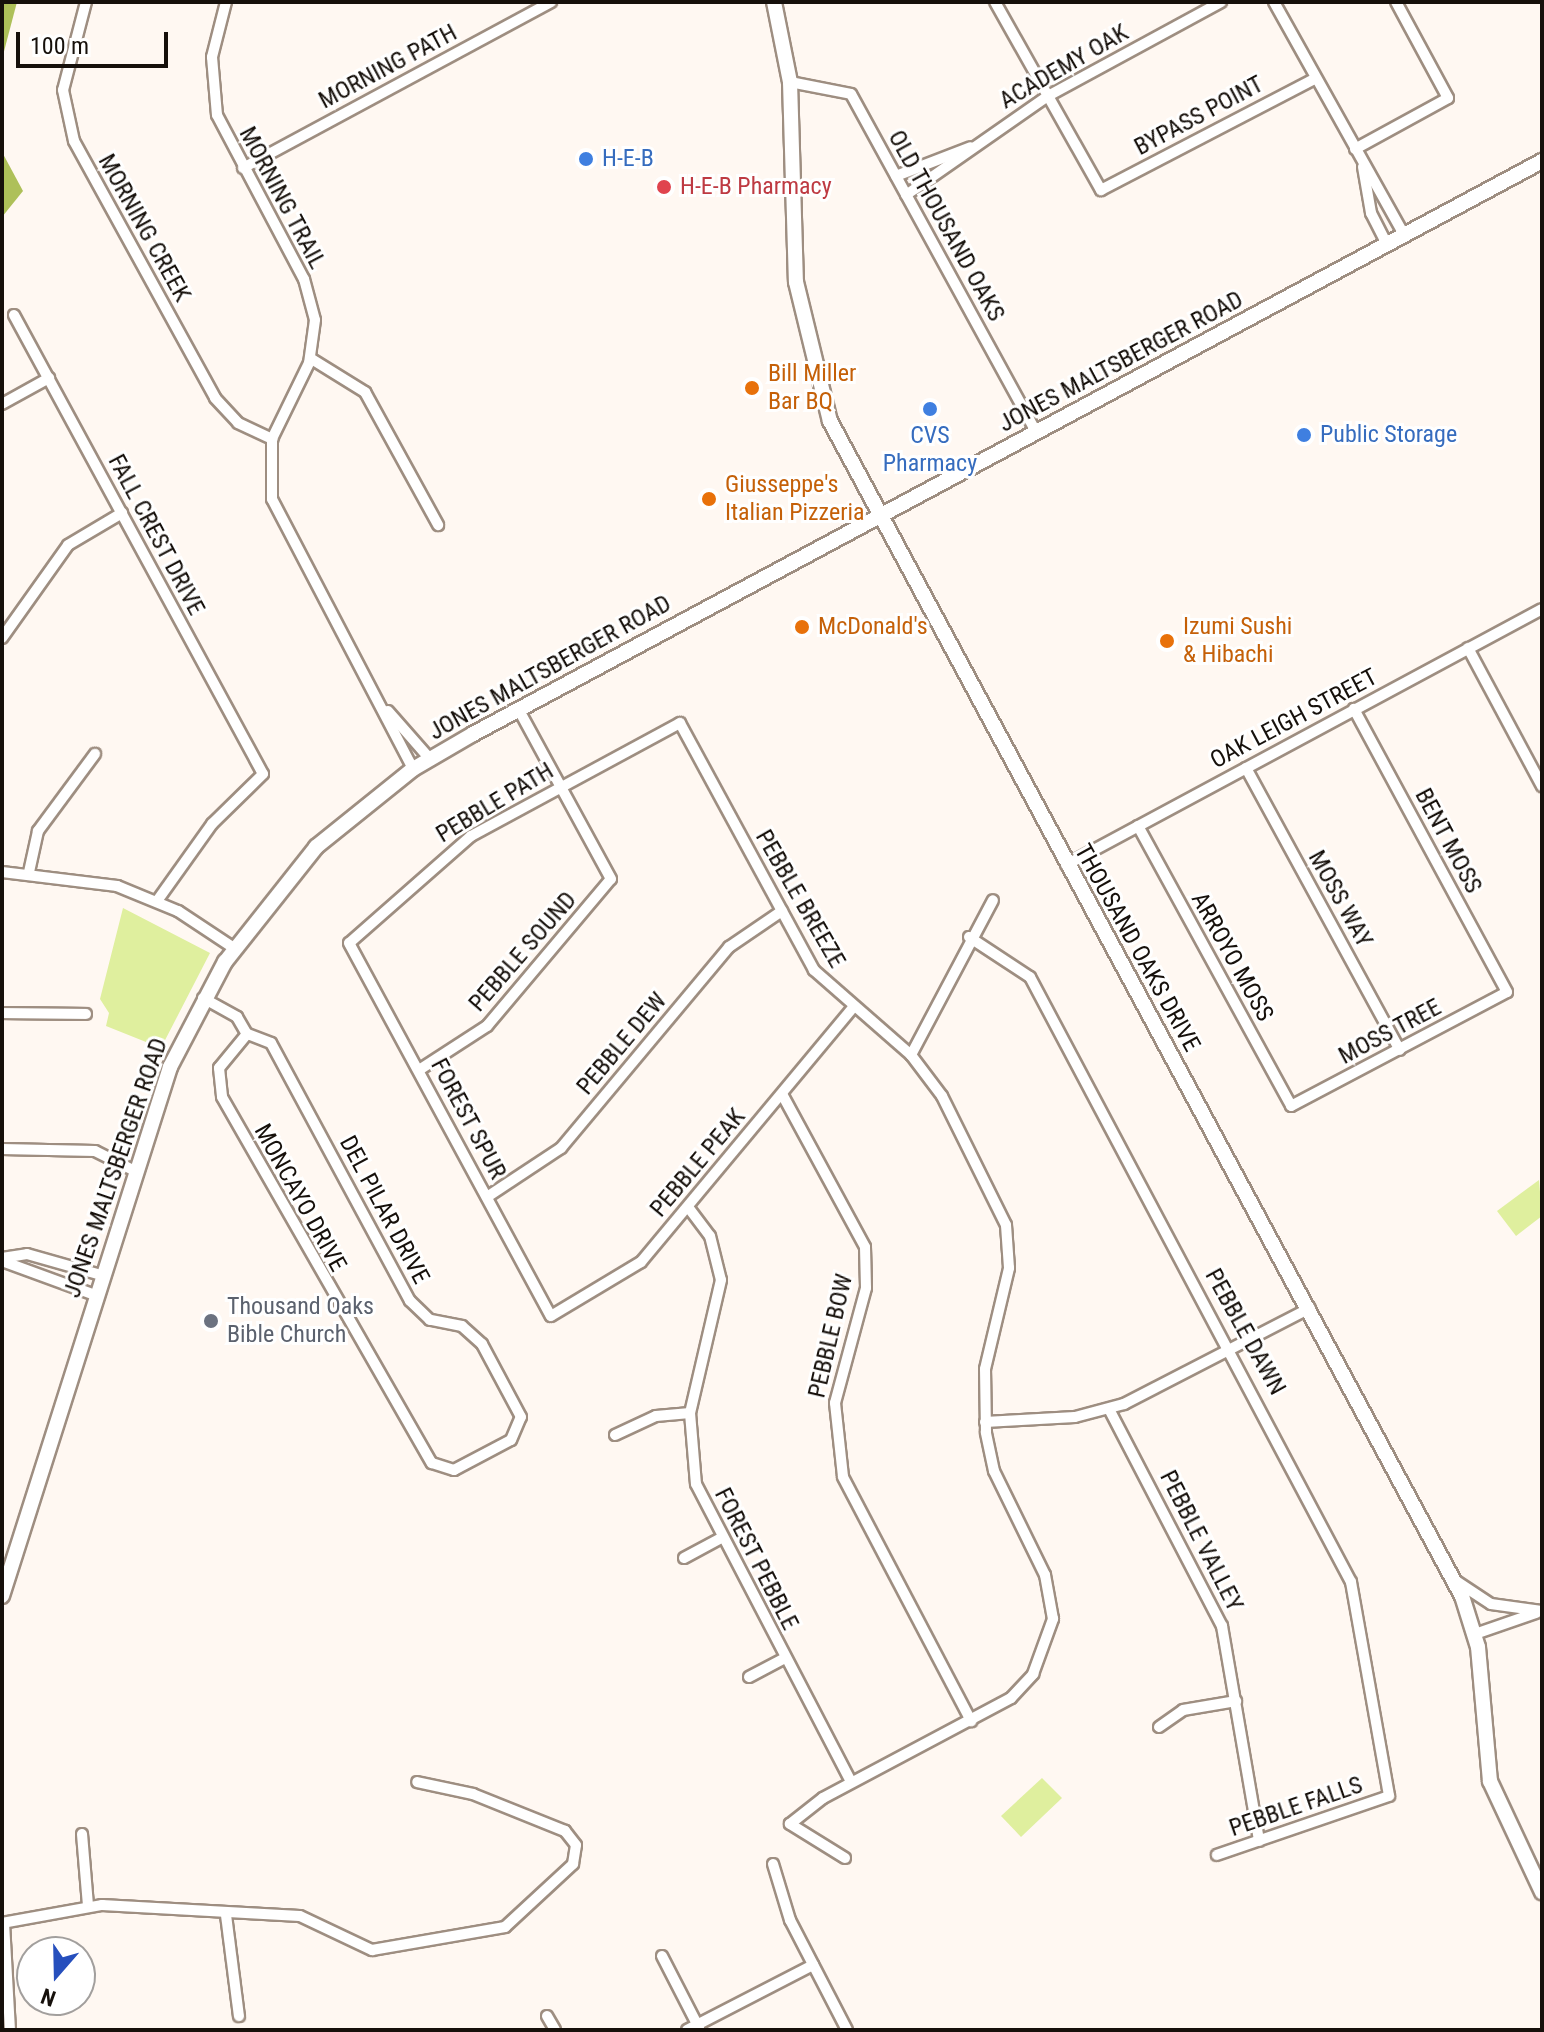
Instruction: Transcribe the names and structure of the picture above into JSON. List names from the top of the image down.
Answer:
{
  "streets": {
    "main road": ["JONES MALTSBERGER ROAD", "THOUSAND OAKS DRIVE"],
    "street": [
      "MORNING PATH",
      "ACADEMY OAK",
      "BYPASS POINT",
      "MORNING TRAIL",
      "OLD THOUSAND OAKS",
      "MORNING CREEK",
      "FALL CREST DRIVE",
      "OAK LEIGH STREET",
      "PEBBLE PATH",
      "BENT MOSS",
      "PEBBLE BREEZE",
      "MOSS WAY",
      "PEBBLE SOUND",
      "ARROYO MOSS",
      "MOSS TREE",
      "PEBBLE DEW",
      "FOREST SPUR",
      "PEBBLE PEAK",
      "MONCAYO DRIVE",
      "DEL PILAR DRIVE",
      "PEBBLE DAWN",
      "PEBBLE BOW",
      "PEBBLE VALLEY",
      "FOREST PEBBLE",
      "PEBBLE FALLS"
    ]
  },
  "crossings": [
    ["MORNING PATH", "MORNING TRAIL"],
    ["ACADEMY OAK", "BYPASS POINT"],
    ["ACADEMY OAK", "OLD THOUSAND OAKS"],
    ["MORNING TRAIL", "MORNING CREEK"],
    ["MORNING TRAIL", "JONES MALTSBERGER ROAD"],
    ["OLD THOUSAND OAKS", "JONES MALTSBERGER ROAD"],
    ["OLD THOUSAND OAKS", "THOUSAND OAKS DRIVE"],
    ["JONES MALTSBERGER ROAD", "THOUSAND OAKS DRIVE"],
    ["OAK LEIGH STREET", "BENT MOSS"],
    ["OAK LEIGH STREET", "MOSS WAY"],
    ["OAK LEIGH STREET", "THOUSAND OAKS DRIVE"],
    ["OAK LEIGH STREET", "ARROYO MOSS"],
    ["PEBBLE PATH", "PEBBLE BREEZE"],
    ["PEBBLE PATH", "PEBBLE SOUND"],
    ["PEBBLE PATH", "FOREST SPUR"],
    ["BENT MOSS", "MOSS TREE"],
    ["PEBBLE BREEZE", "PEBBLE DEW"],
    ["PEBBLE BREEZE", "PEBBLE PEAK"],
    ["PEBBLE BREEZE", "PEBBLE BOW"],
    ["MOSS WAY", "MOSS TREE"],
    ["PEBBLE SOUND", "FOREST SPUR"],
    ["ARROYO MOSS", "MOSS TREE"],
    ["PEBBLE DEW", "FOREST SPUR"],
    ["FOREST SPUR", "PEBBLE PEAK"],
    ["PEBBLE PEAK", "PEBBLE BOW"],
    ["PEBBLE PEAK", "FOREST PEBBLE"],
    ["MONCAYO DRIVE", "DEL PILAR DRIVE"],
    ["PEBBLE DAWN", "PEBBLE FALLS"],
    ["PEBBLE VALLEY", "PEBBLE FALLS"]
  ],
  "places": [
    "H-E-B",
    "H-E-B Pharmacy",
    "Bill Miller Bar BQ",
    "CVS Pharmacy",
    "Public Storage",
    "Giusseppe's Italian Pizzeria",
    "McDonald's",
    "Izumi Sushi & Hibachi",
    "Thousand Oaks Bible Church"
  ],
  "scale_bar": "100 m",
  "north": "bottom"
}
